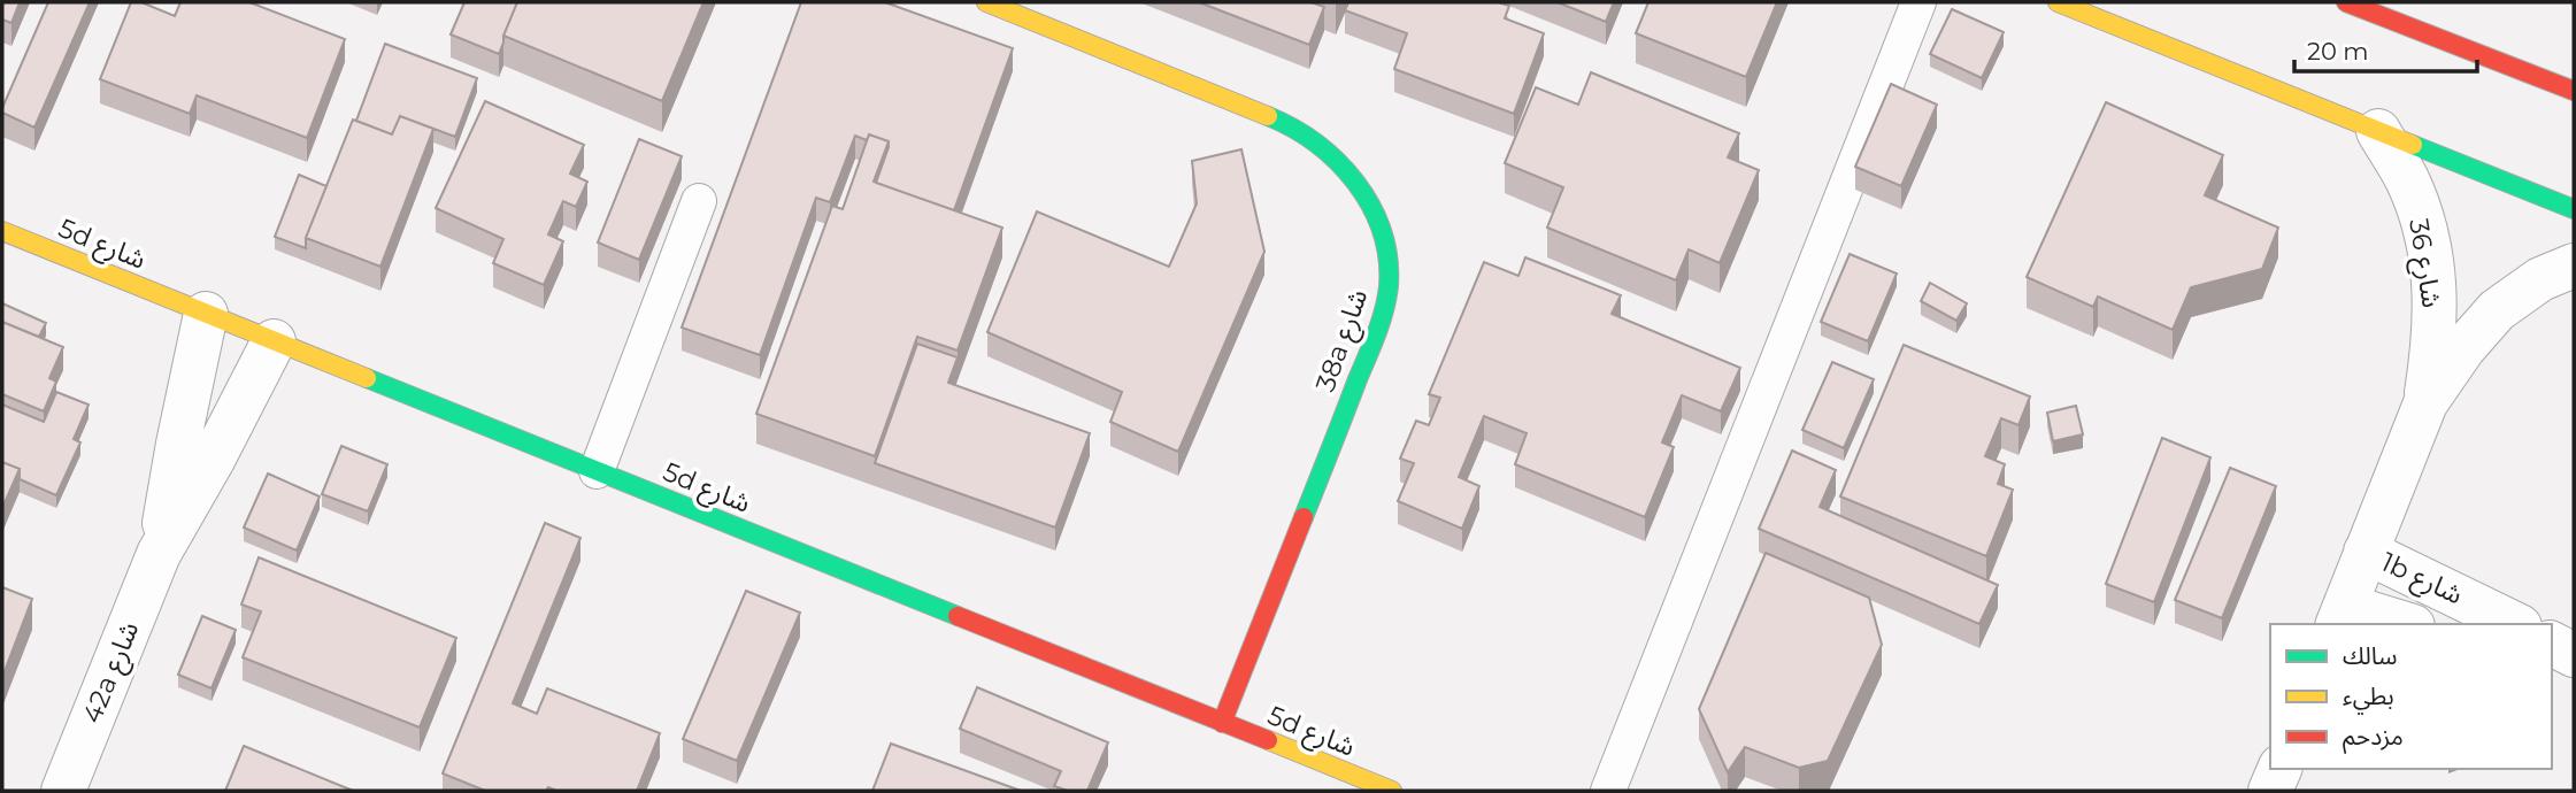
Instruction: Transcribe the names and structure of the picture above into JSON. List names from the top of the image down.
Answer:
{
  "streets": {
    "street": [
      "5d شارع",
      "شارع 36",
      "38a شارع",
      "1b شارع",
      "42a شارع"
    ]
  },
  "crossings": [
    ["5d شارع", "38a شارع"],
    ["5d شارع", "42a شارع"],
    ["شارع 36", "1b شارع"]
  ],
  "legend": ["سالك", "بطيء", "مزدحم"],
  "scale_bar": "20 m"
}
